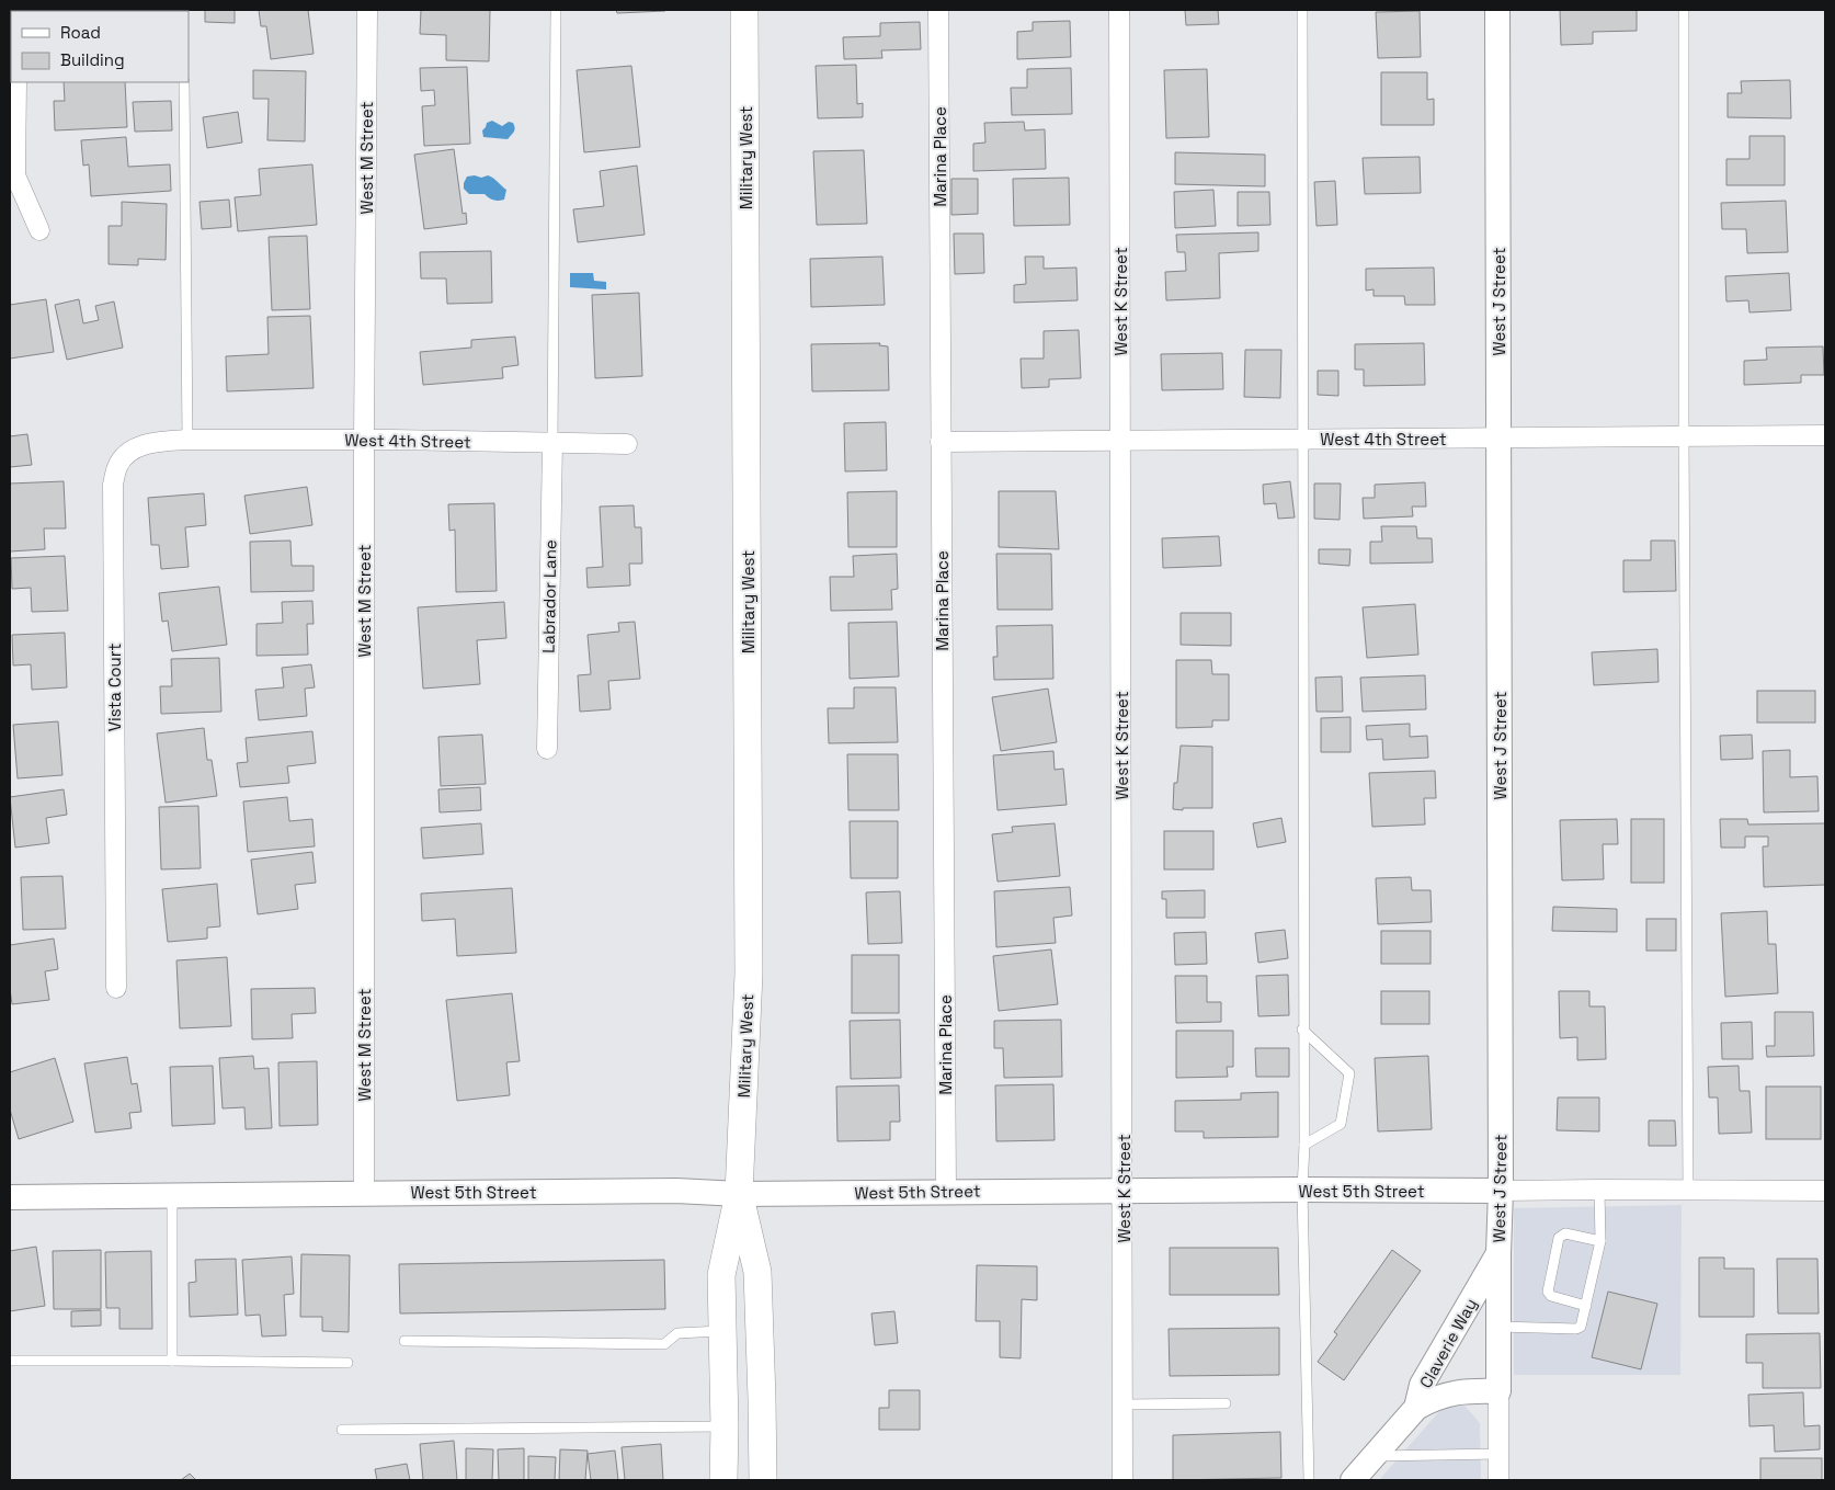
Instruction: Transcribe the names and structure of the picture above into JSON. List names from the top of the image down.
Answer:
{
  "streets": {
    "main road": ["Military West"],
    "street": [
      "Marina Place",
      "West M Street",
      "West K Street",
      "West J Street",
      "West 4th Street",
      "Labrador Lane",
      "Vista Court",
      "West 5th Street",
      "Claverie Way"
    ]
  },
  "crossings": [
    ["Marina Place", "West 4th Street"],
    ["Marina Place", "West 5th Street"],
    ["West M Street", "West 4th Street"],
    ["West M Street", "West 5th Street"],
    ["Military West", "West 5th Street"],
    ["West K Street", "West 4th Street"],
    ["West K Street", "West 5th Street"],
    ["West J Street", "West 4th Street"],
    ["West J Street", "West 5th Street"],
    ["West J Street", "Claverie Way"],
    ["West 4th Street", "Labrador Lane"],
    ["West 4th Street", "Vista Court"]
  ],
  "legend": ["Road", "Building"]
}
